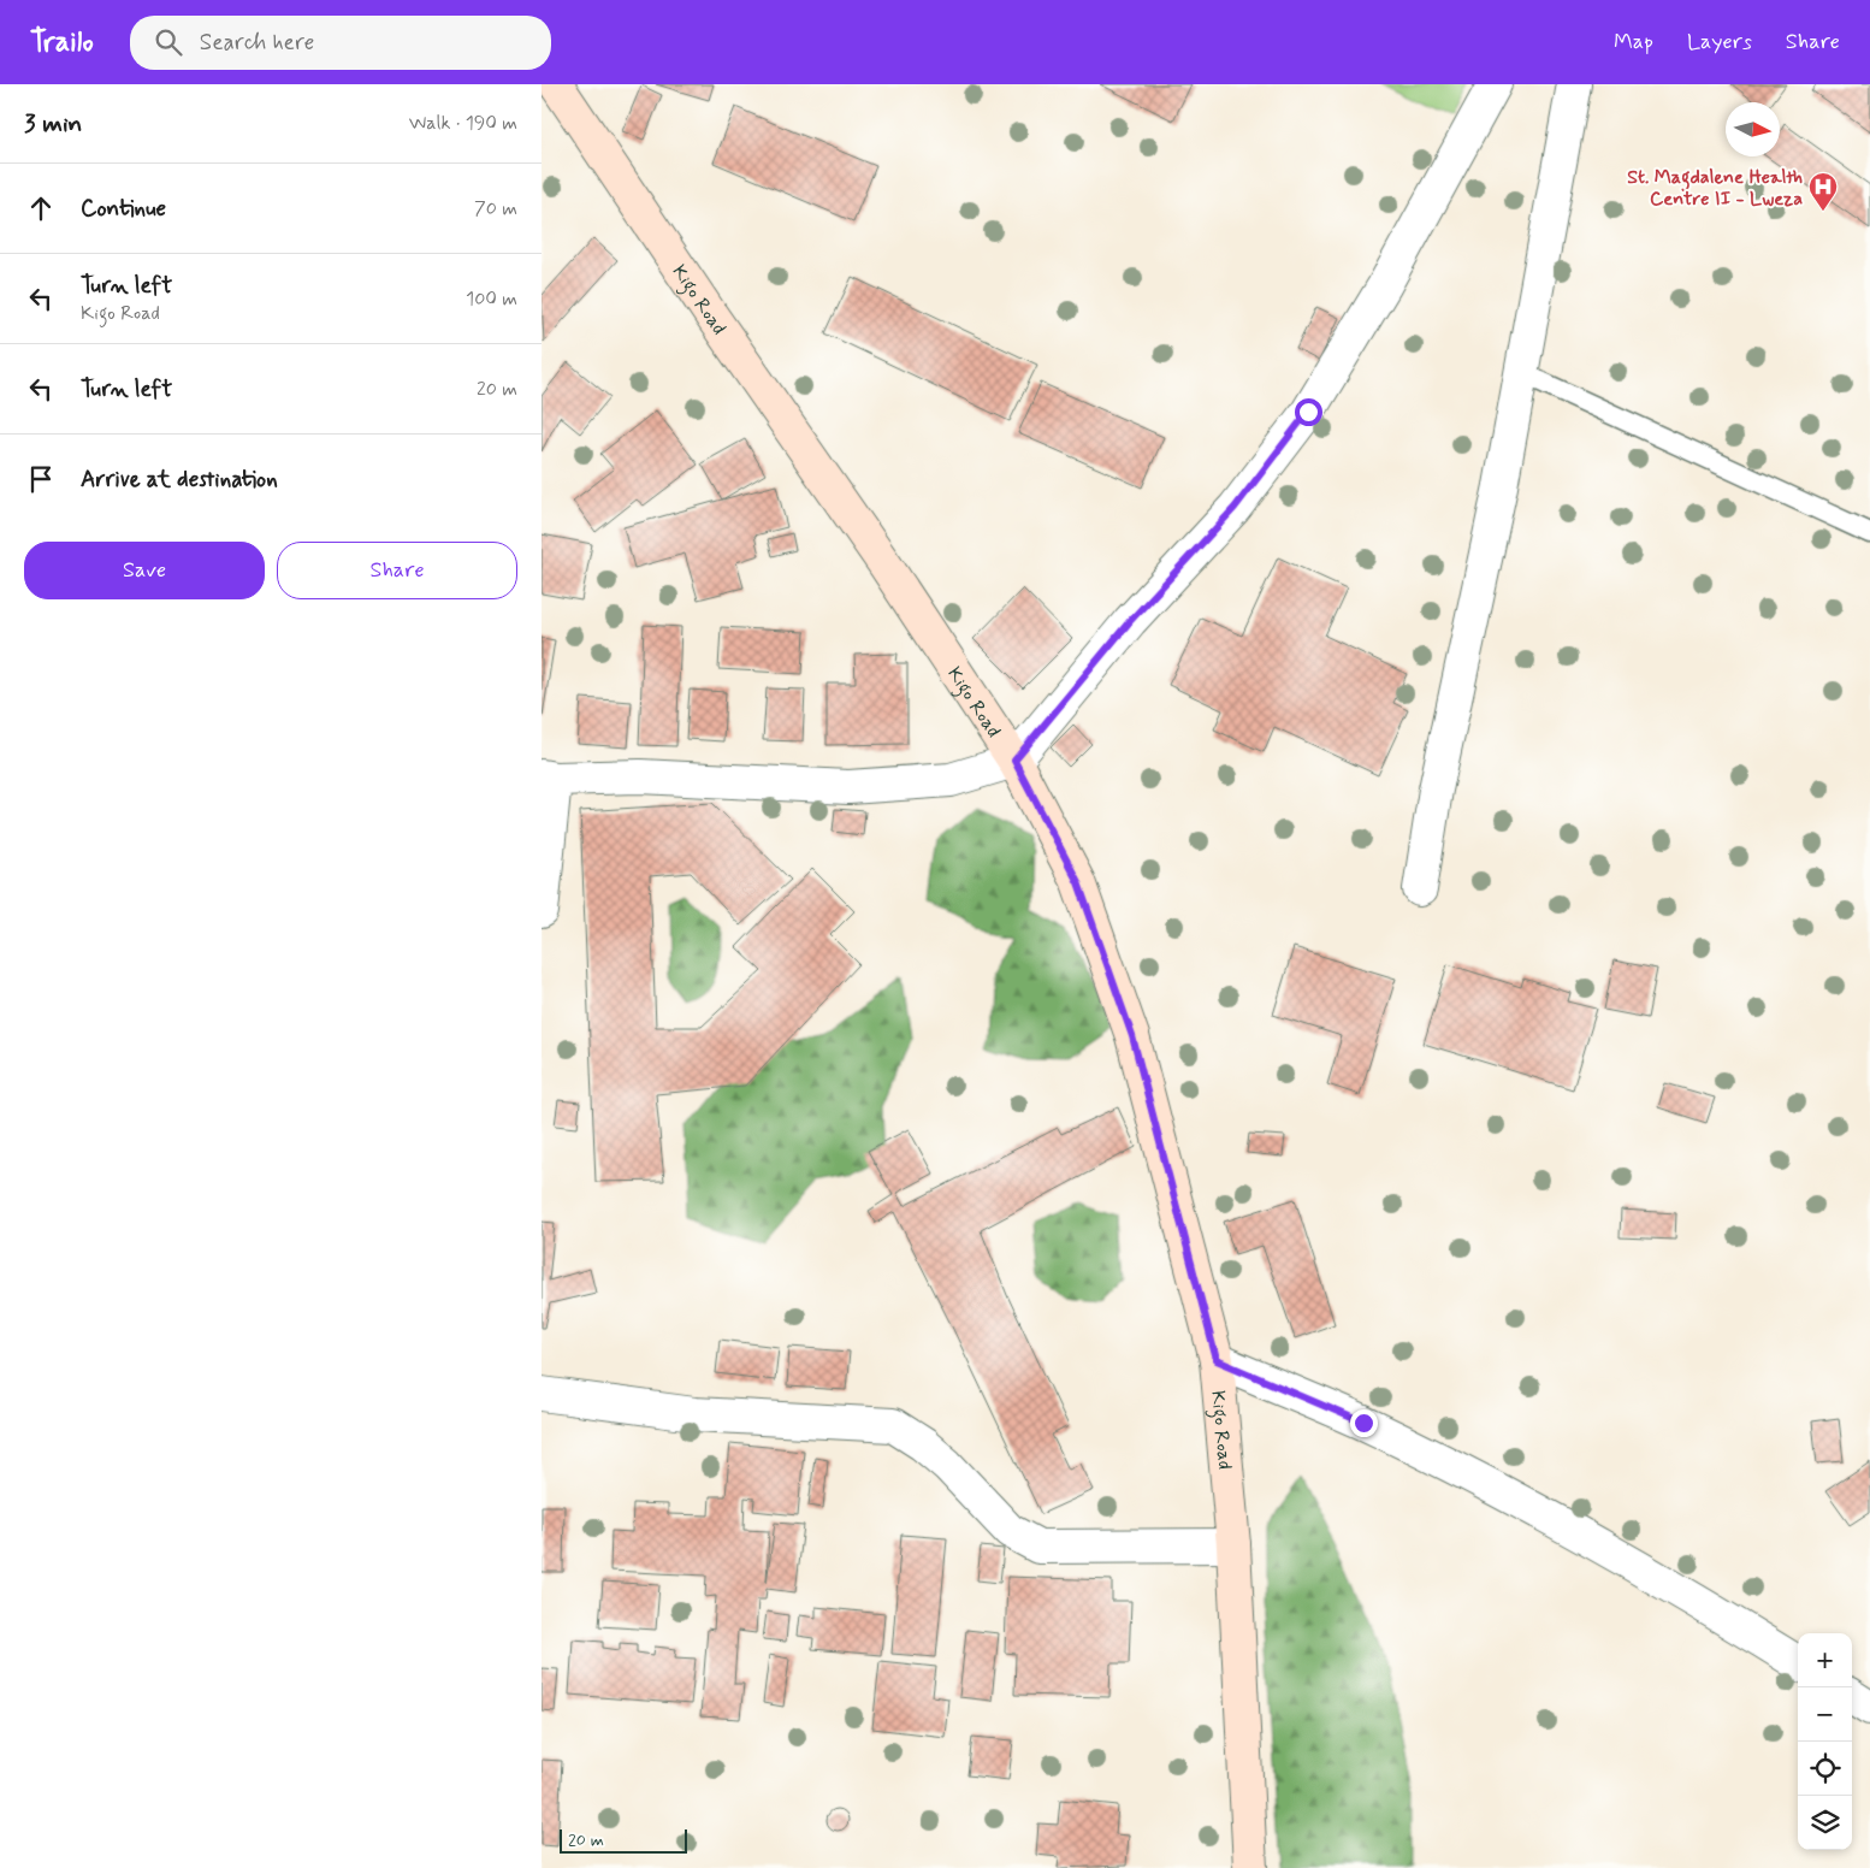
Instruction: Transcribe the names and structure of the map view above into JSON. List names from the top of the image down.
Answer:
{
  "streets": {
    "street": ["Kigo Road"]
  },
  "places": {
    "hospital": ["St. Magdalene Health Centre II - Lweza"]
  },
  "scale_bar": "20 m",
  "north": "right",
  "page": {
    "header": "Trailo",
    "search": "Search here",
    "nav": ["Map", "Layers", "Share"],
    "heading": ["3 min", "Walk · 190 m"],
    "list": [
      ["Continue", "70 m"],
      ["Turn left", "Kigo Road", "100 m"],
      ["Turn left", "20 m"],
      "Arrive at destination"
    ],
    "buttons": ["Save", "Share"],
    "map_buttons": ["+", "−"],
    "scale": "20 m"
  }
}
